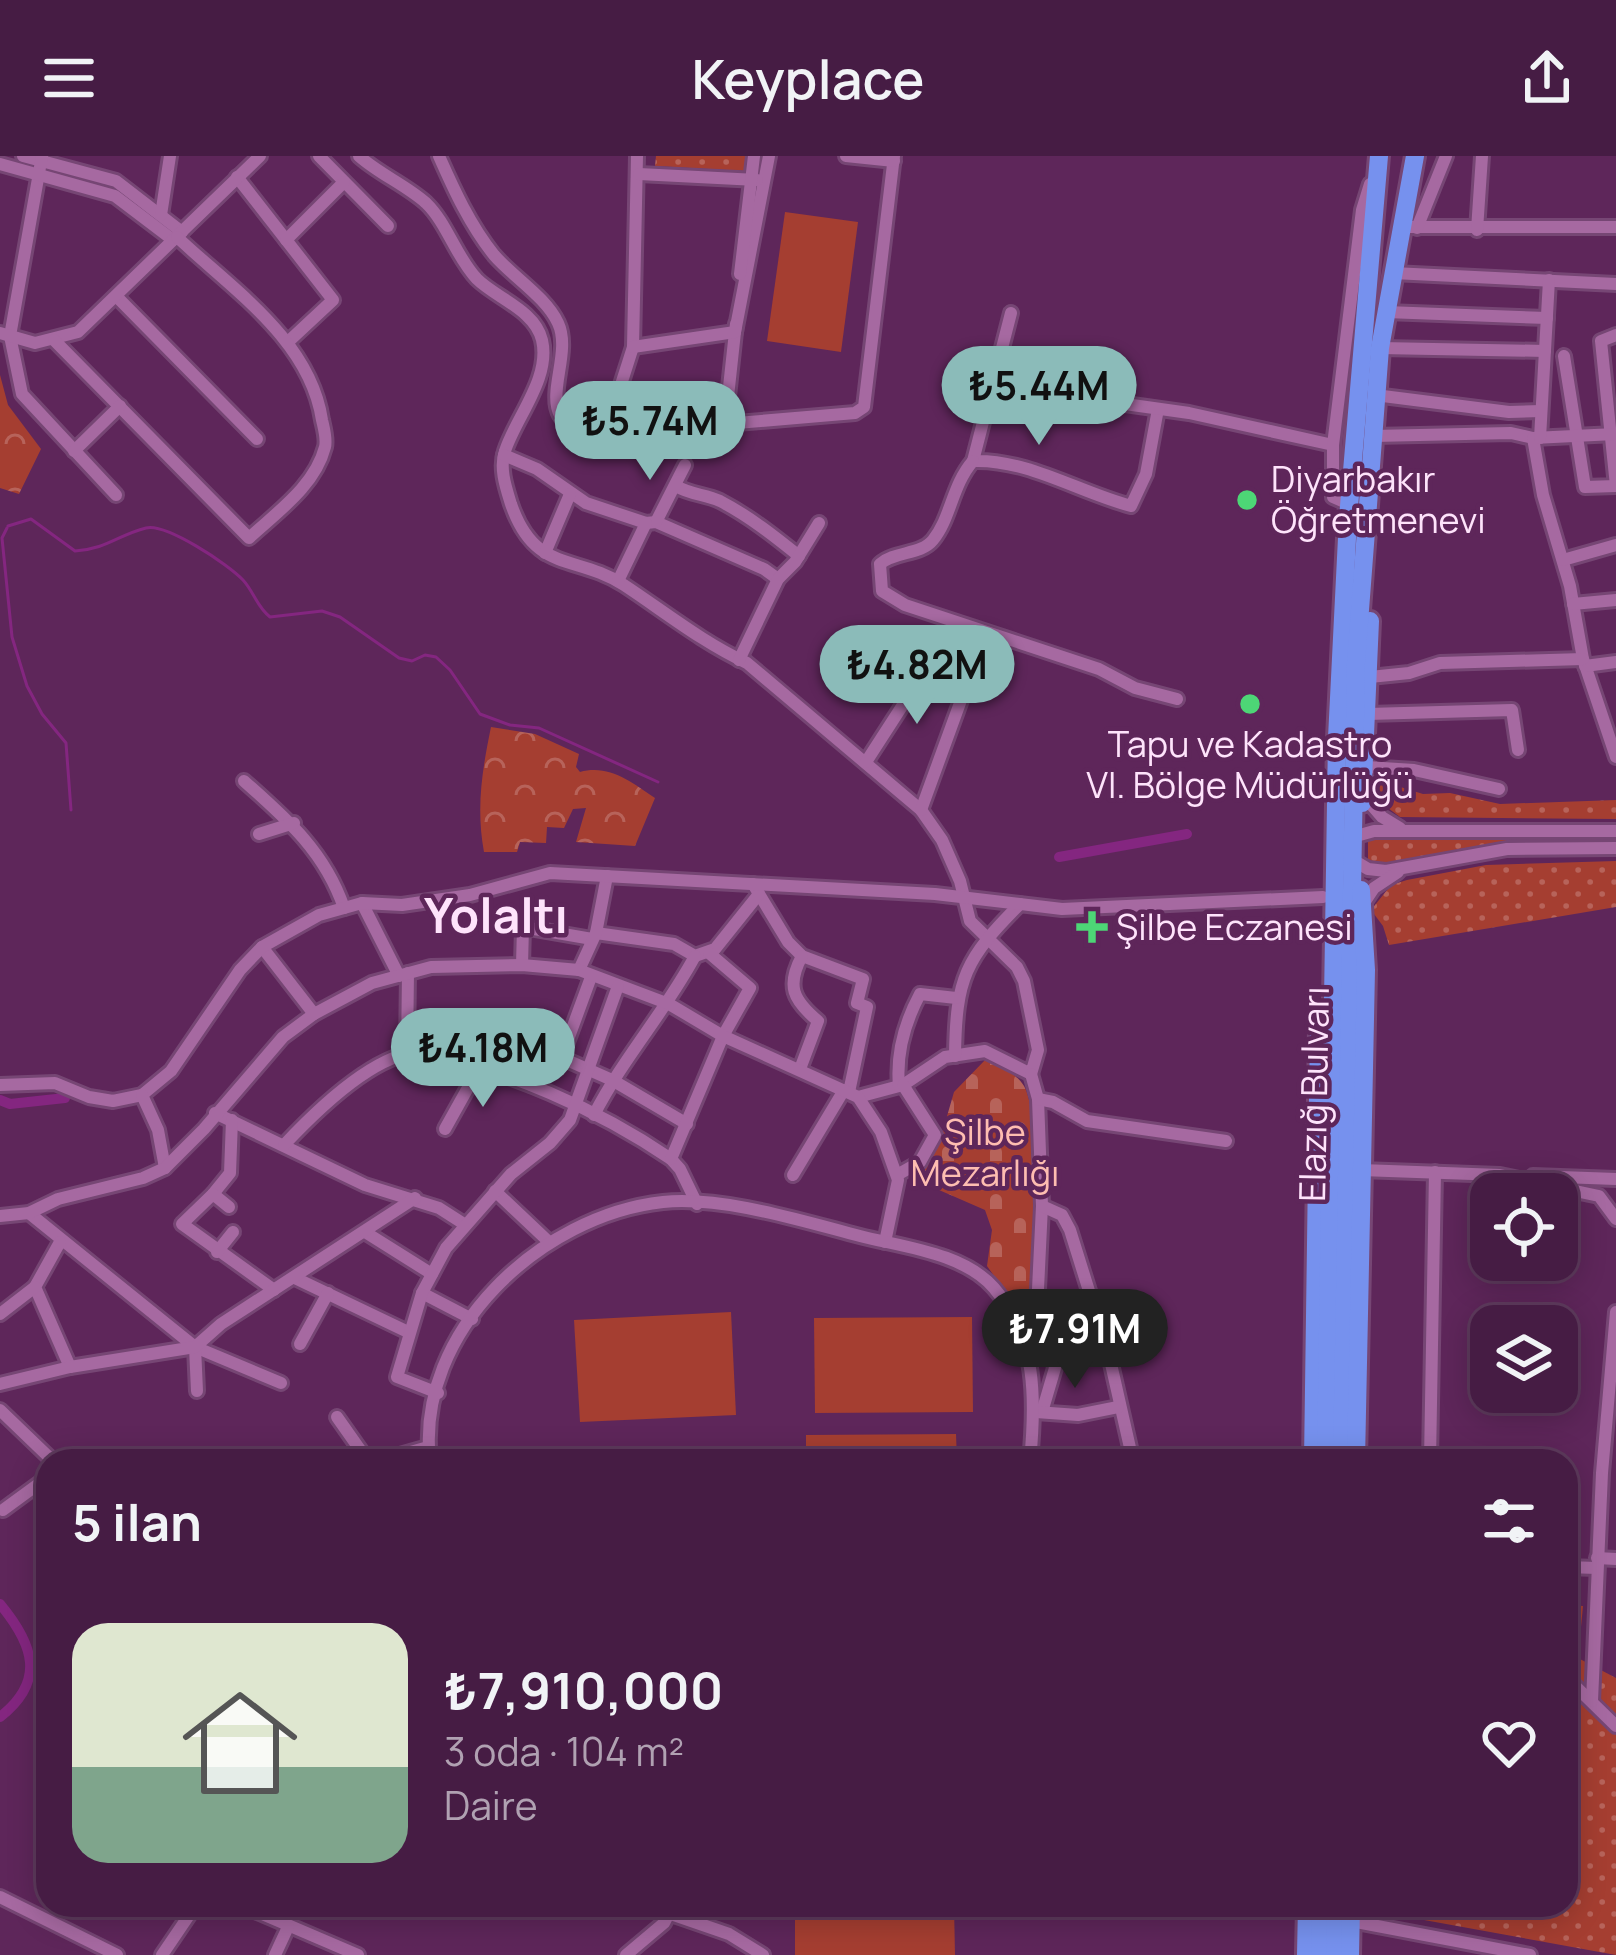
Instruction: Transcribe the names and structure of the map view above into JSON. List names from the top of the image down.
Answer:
{
  "streets": {
    "highway": ["Elazığ Bulvarı"]
  },
  "districts": ["Yolaltı"],
  "parks": ["Şilbe Mezarlığı"],
  "places": {
    "other": ["Diyarbakır Öğretmenevi", "Tapu ve Kadastro VI. Bölge Müdürlüğü"],
    "health": ["Şilbe Eczanesi"]
  },
  "page": {
    "header": "Keyplace",
    "price": [
      "₺5.44M",
      "₺5.74M",
      "₺4.82M",
      "₺4.18M",
      "₺7.91M"
    ],
    "heading": "5 ilan",
    "list": [
      {
        "name": "₺7,910,000",
        "note": "3 oda · 104 m² · Daire"
      }
    ]
  }
}
